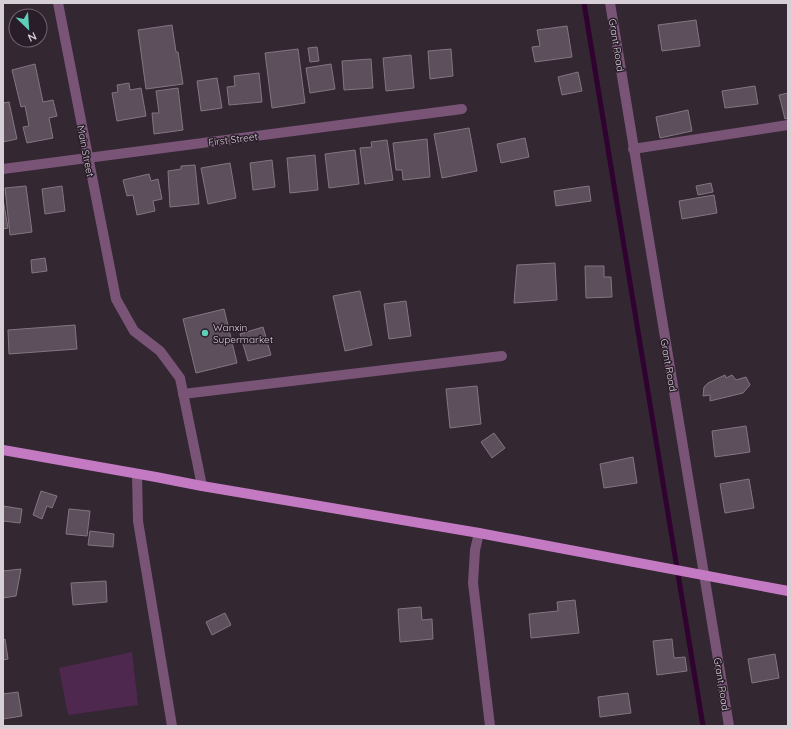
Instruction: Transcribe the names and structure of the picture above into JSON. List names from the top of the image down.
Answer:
{
  "streets": {
    "street": ["Grant Road", "First Street", "Main Street"]
  },
  "crossings": [
    ["First Street", "Main Street"]
  ],
  "places": ["Wanxin Supermarket"],
  "north": "bottom right"
}
